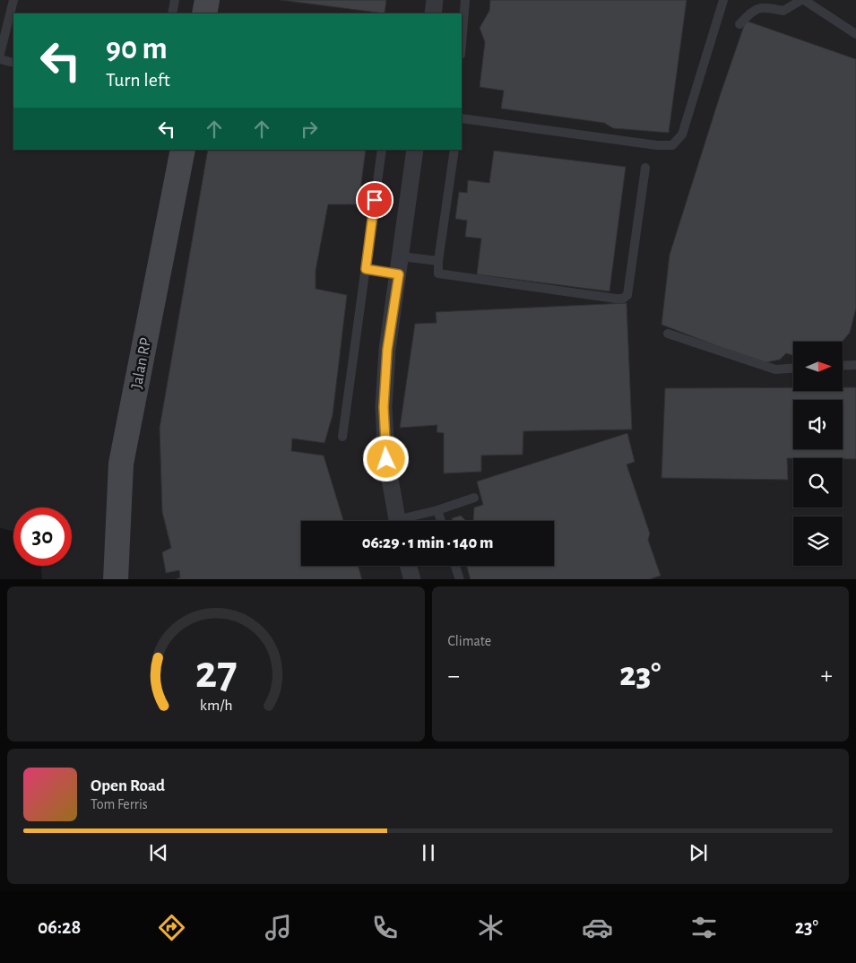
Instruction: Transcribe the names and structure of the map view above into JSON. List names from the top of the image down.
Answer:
{
  "streets": {
    "street": ["Jalan RP"]
  },
  "north": "right",
  "page": {
    "turn": ["90 m", "Turn left"],
    "limit": "30",
    "trip": "06:29 · 1 min · 140 m",
    "tile": "Climate",
    "heat": ["−", "23°", "+"],
    "song": ["Open Road", "Tom Ferris"],
    "tabs": ["06:28", "23°"],
    "gauge": ["27", "km/h"]
  }
}
